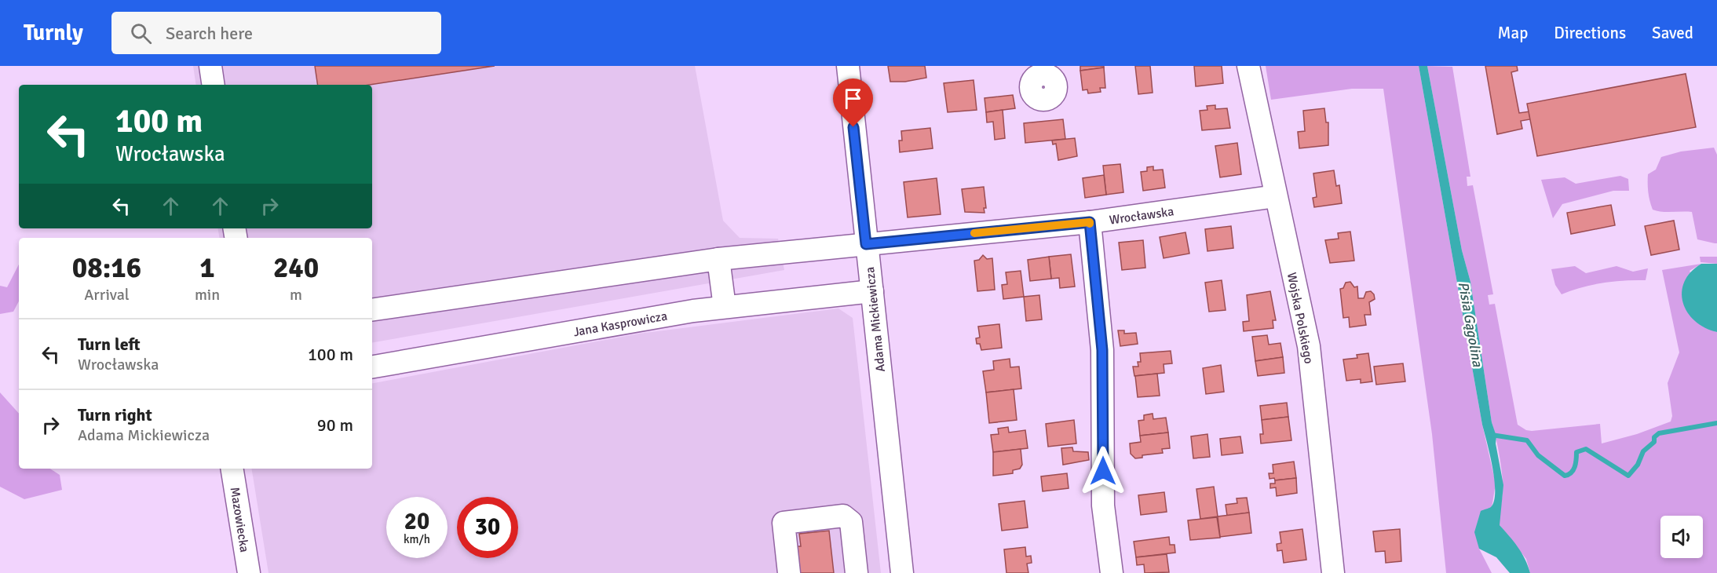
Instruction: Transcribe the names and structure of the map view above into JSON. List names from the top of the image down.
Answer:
{
  "streets": {
    "street": [
      "Wrocławska",
      "Wojska Polskiego",
      "Adama Mickiewicza",
      "Jana Kasprowicza",
      "Mazowiecka"
    ]
  },
  "crossings": [
    ["Wrocławska", "Wojska Polskiego"],
    ["Wrocławska", "Adama Mickiewicza"],
    ["Adama Mickiewicza", "Jana Kasprowicza"]
  ],
  "water": ["Pisia Gągolina"],
  "page": {
    "header": "Turnly",
    "search": "Search here",
    "nav": ["Map", "Directions", "Saved"],
    "turn": ["100 m", "Wrocławska"],
    "eta": [
      "08:16",
      "Arrival",
      "1",
      "min",
      "240",
      "m"
    ],
    "list": [
      {
        "name": "Turn left",
        "note": "Wrocławska",
        "value": "100 m"
      },
      {
        "name": "Turn right",
        "note": "Adama Mickiewicza",
        "value": "90 m"
      }
    ],
    "speed": "20 km/h",
    "limit": "30"
  }
}
